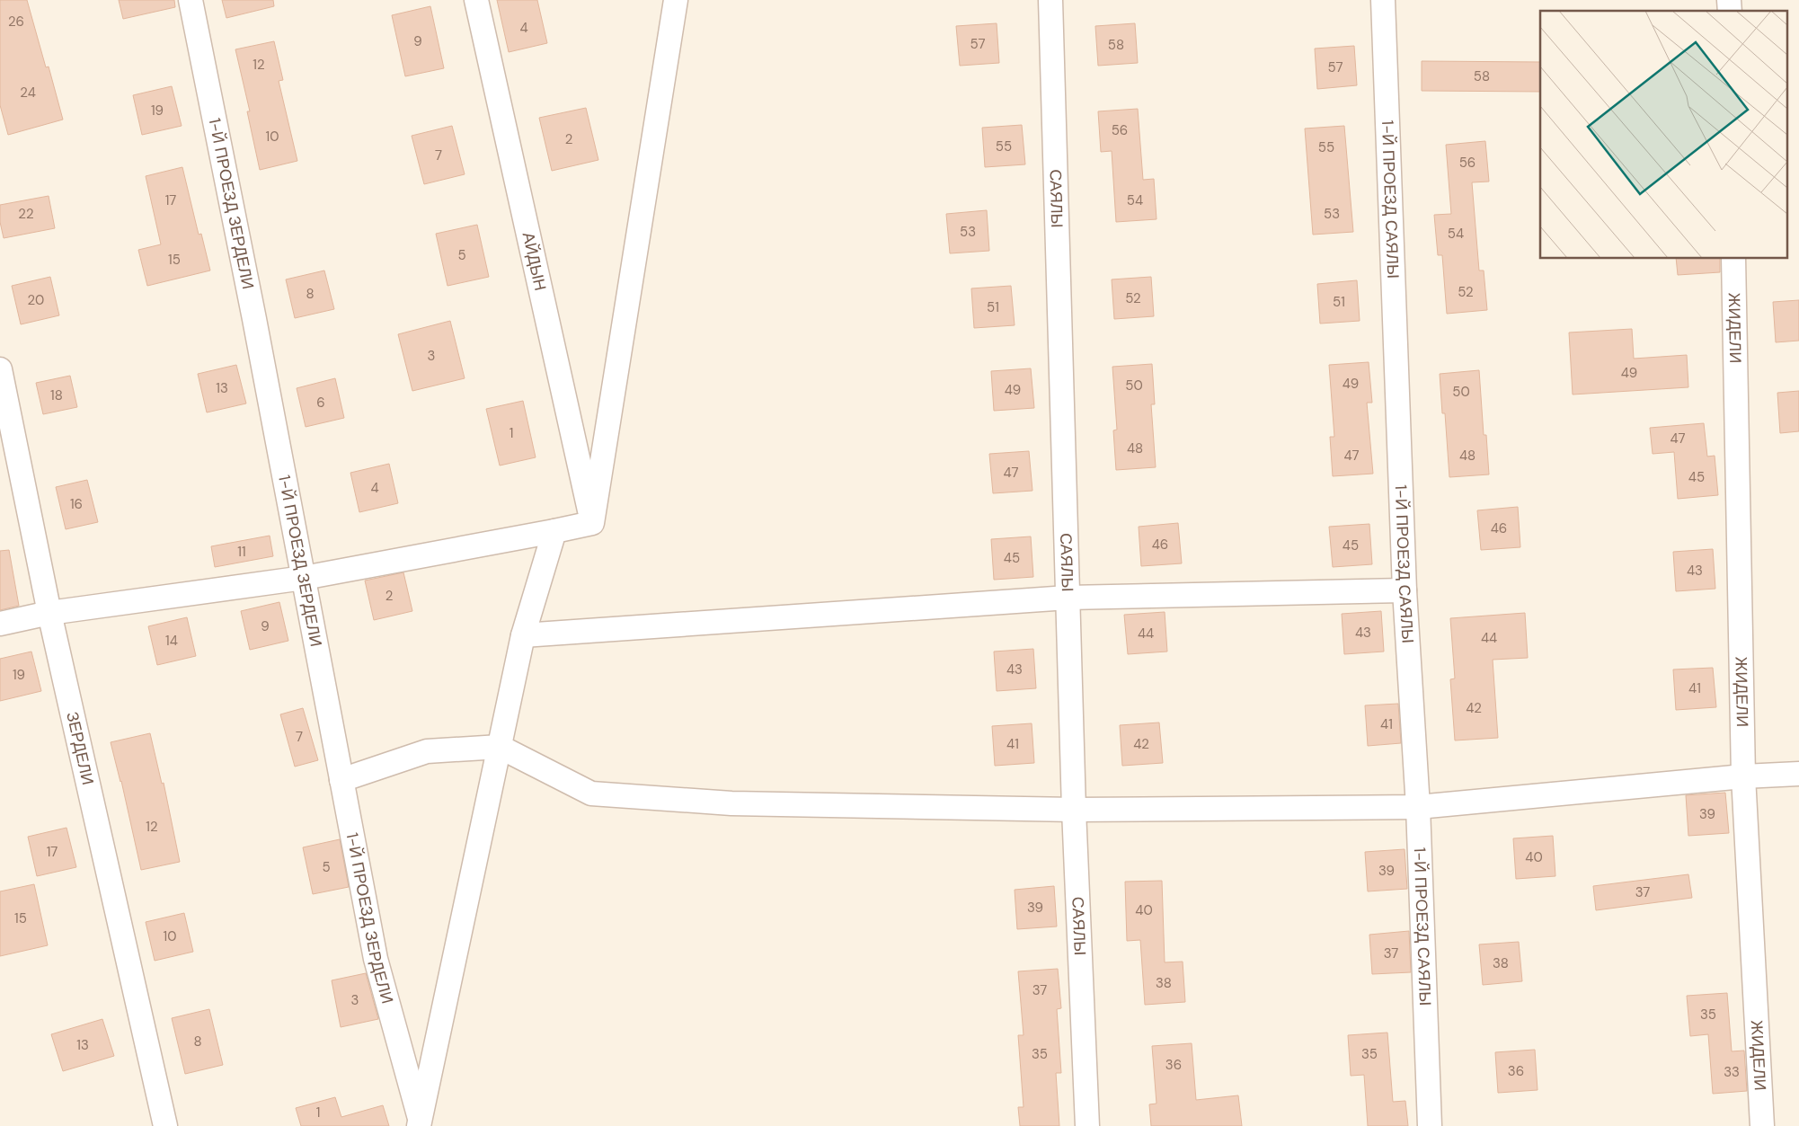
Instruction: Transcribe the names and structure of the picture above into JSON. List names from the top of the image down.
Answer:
{
  "streets": {
    "street": [
      "САЯЛЫ",
      "1-Й ПРОЕЗД САЯЛЫ",
      "1-Й ПРОЕЗД ЗЕРДЕЛИ",
      "АЙДЫН",
      "ЖИДЕЛИ",
      "ЗЕРДЕЛИ"
    ]
  },
  "house_numbers": [
    "26",
    "4",
    "9",
    "57",
    "58",
    "12",
    "57",
    "58",
    "24",
    "19",
    "56",
    "10",
    "2",
    "55",
    "55",
    "7",
    "56",
    "17",
    "54",
    "22",
    "53",
    "53",
    "54",
    "5",
    "15",
    "52",
    "8",
    "52",
    "20",
    "51",
    "51",
    "3",
    "49",
    "49",
    "50",
    "13",
    "49",
    "50",
    "18",
    "6",
    "1",
    "47",
    "48",
    "47",
    "48",
    "47",
    "45",
    "4",
    "16",
    "46",
    "46",
    "45",
    "11",
    "45",
    "43",
    "2",
    "9",
    "43",
    "44",
    "44",
    "14",
    "43",
    "19",
    "41",
    "42",
    "41",
    "7",
    "41",
    "42",
    "39",
    "12",
    "17",
    "40",
    "5",
    "39",
    "37",
    "39",
    "40",
    "15",
    "10",
    "37",
    "38",
    "38",
    "37",
    "3",
    "35",
    "8",
    "13",
    "35",
    "35",
    "36",
    "36",
    "33",
    "1"
  ]
}
